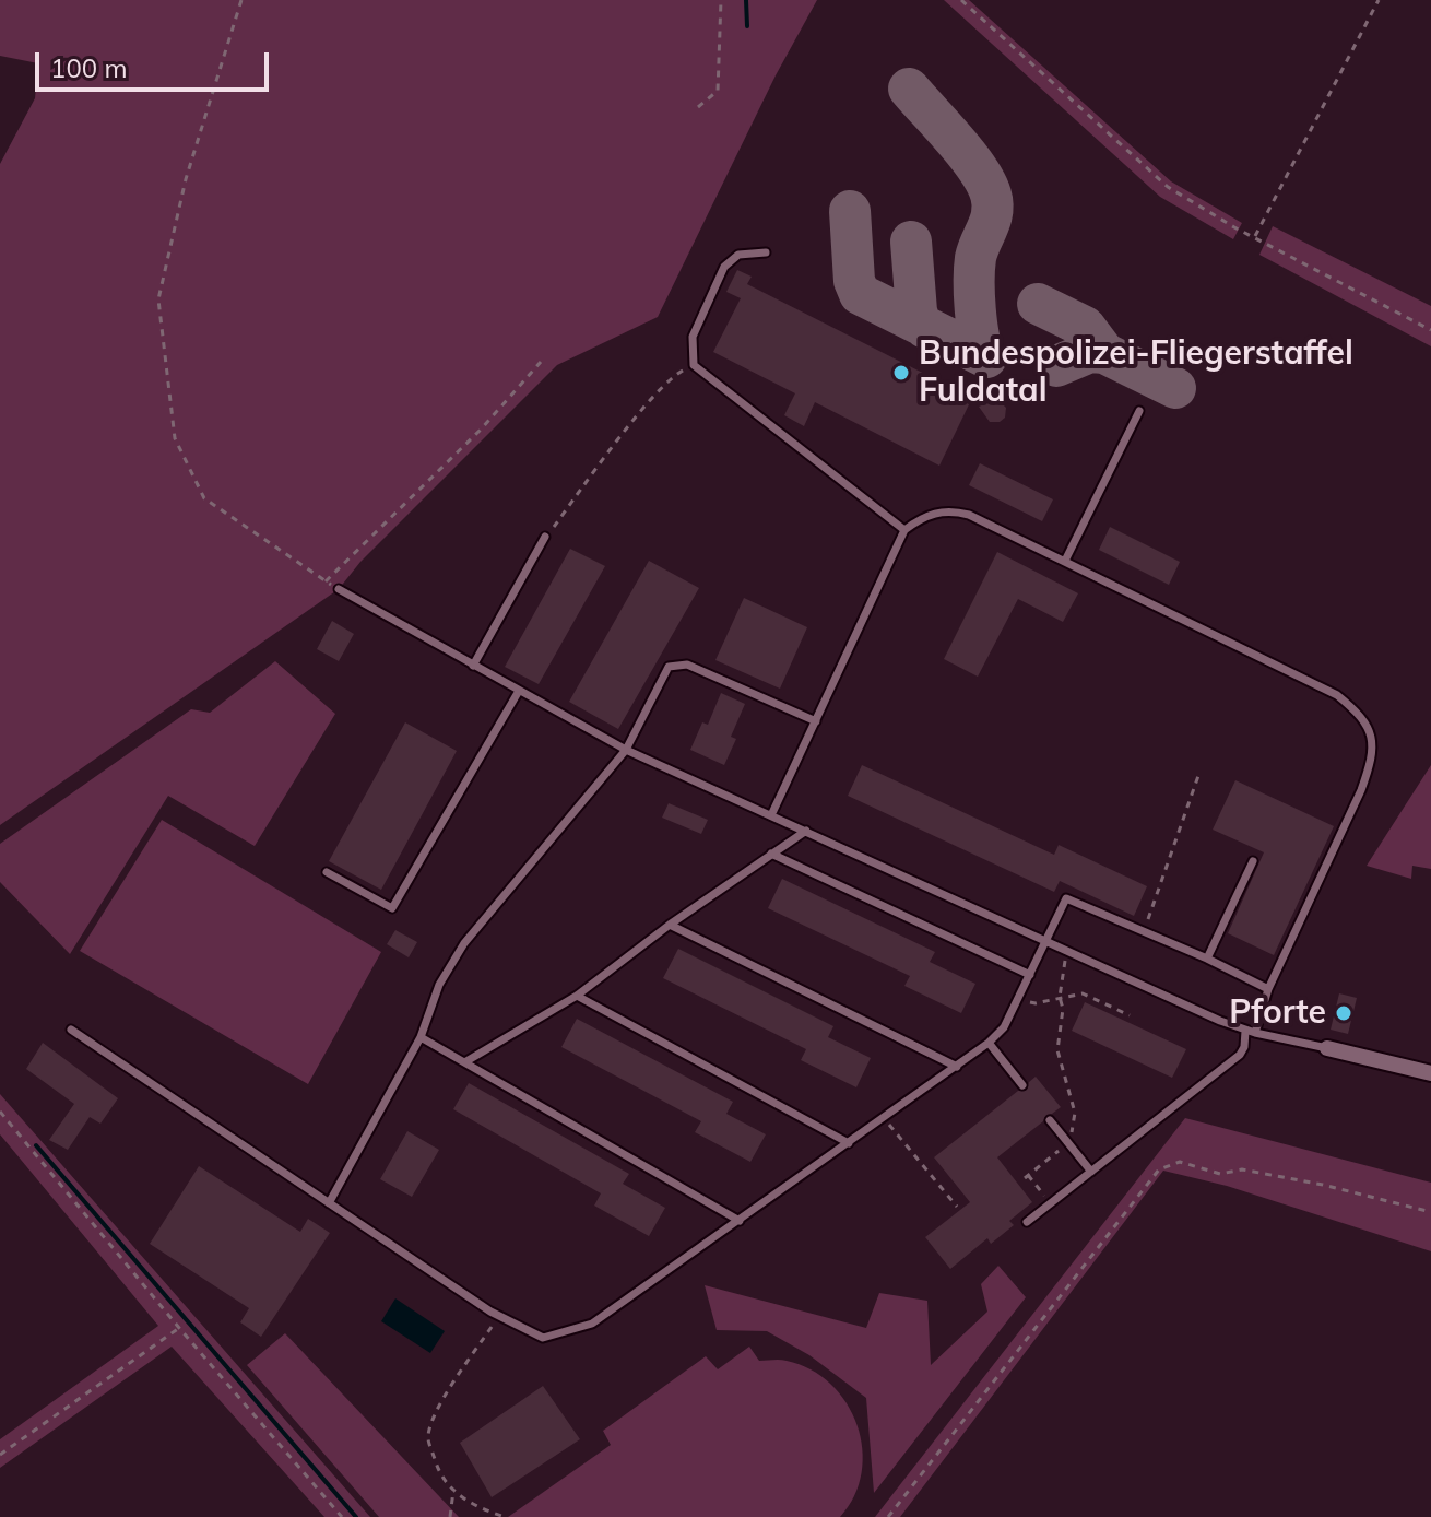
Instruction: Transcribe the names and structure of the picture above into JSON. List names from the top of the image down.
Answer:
{
  "places": ["Bundespolizei-Fliegerstaffel Fuldatal", "Pforte"],
  "scale_bar": "100 m"
}
